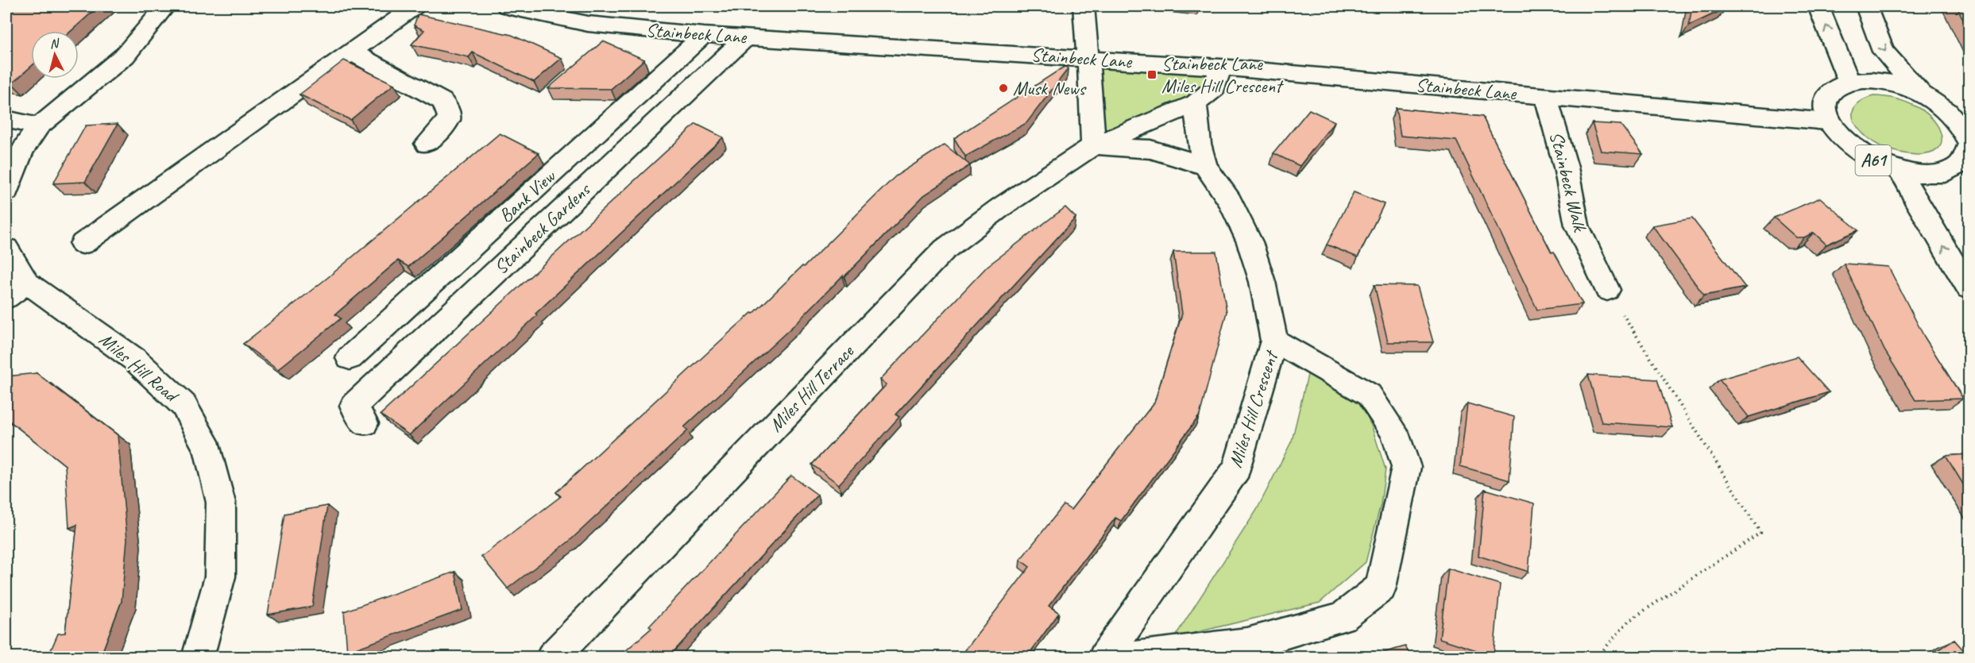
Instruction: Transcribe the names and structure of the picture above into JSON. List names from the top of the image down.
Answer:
{
  "streets": {
    "main road": [
      "Stainbeck Lane",
      "A61",
      "Stainbeck Walk",
      "Bank View",
      "Stainbeck Gardens",
      "Miles Hill Road",
      "Miles Hill Terrace",
      "Miles Hill Crescent"
    ]
  },
  "crossings": [
    ["Stainbeck Lane", "A61"],
    ["Stainbeck Lane", "Stainbeck Walk"],
    ["Stainbeck Lane", "Bank View"],
    ["Stainbeck Lane", "Stainbeck Gardens"],
    ["Stainbeck Lane", "Miles Hill Terrace"],
    ["Miles Hill Terrace", "Miles Hill Crescent"]
  ],
  "places": {
    "transit": ["Stainbeck Lane Miles Hill Crescent"],
    "other": ["Musk News"]
  },
  "north": "top"
}
